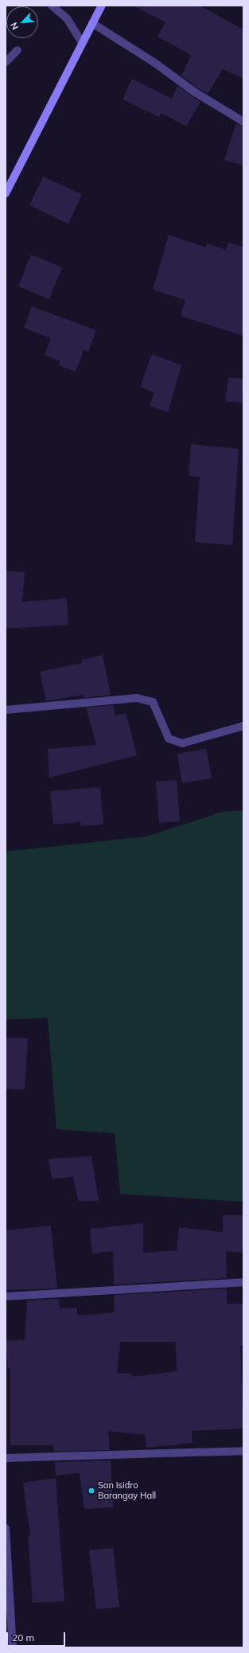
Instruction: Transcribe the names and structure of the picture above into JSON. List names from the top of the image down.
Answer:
{
  "places": ["San Isidro Barangay Hall"],
  "scale_bar": "20 m",
  "north": "bottom left"
}
